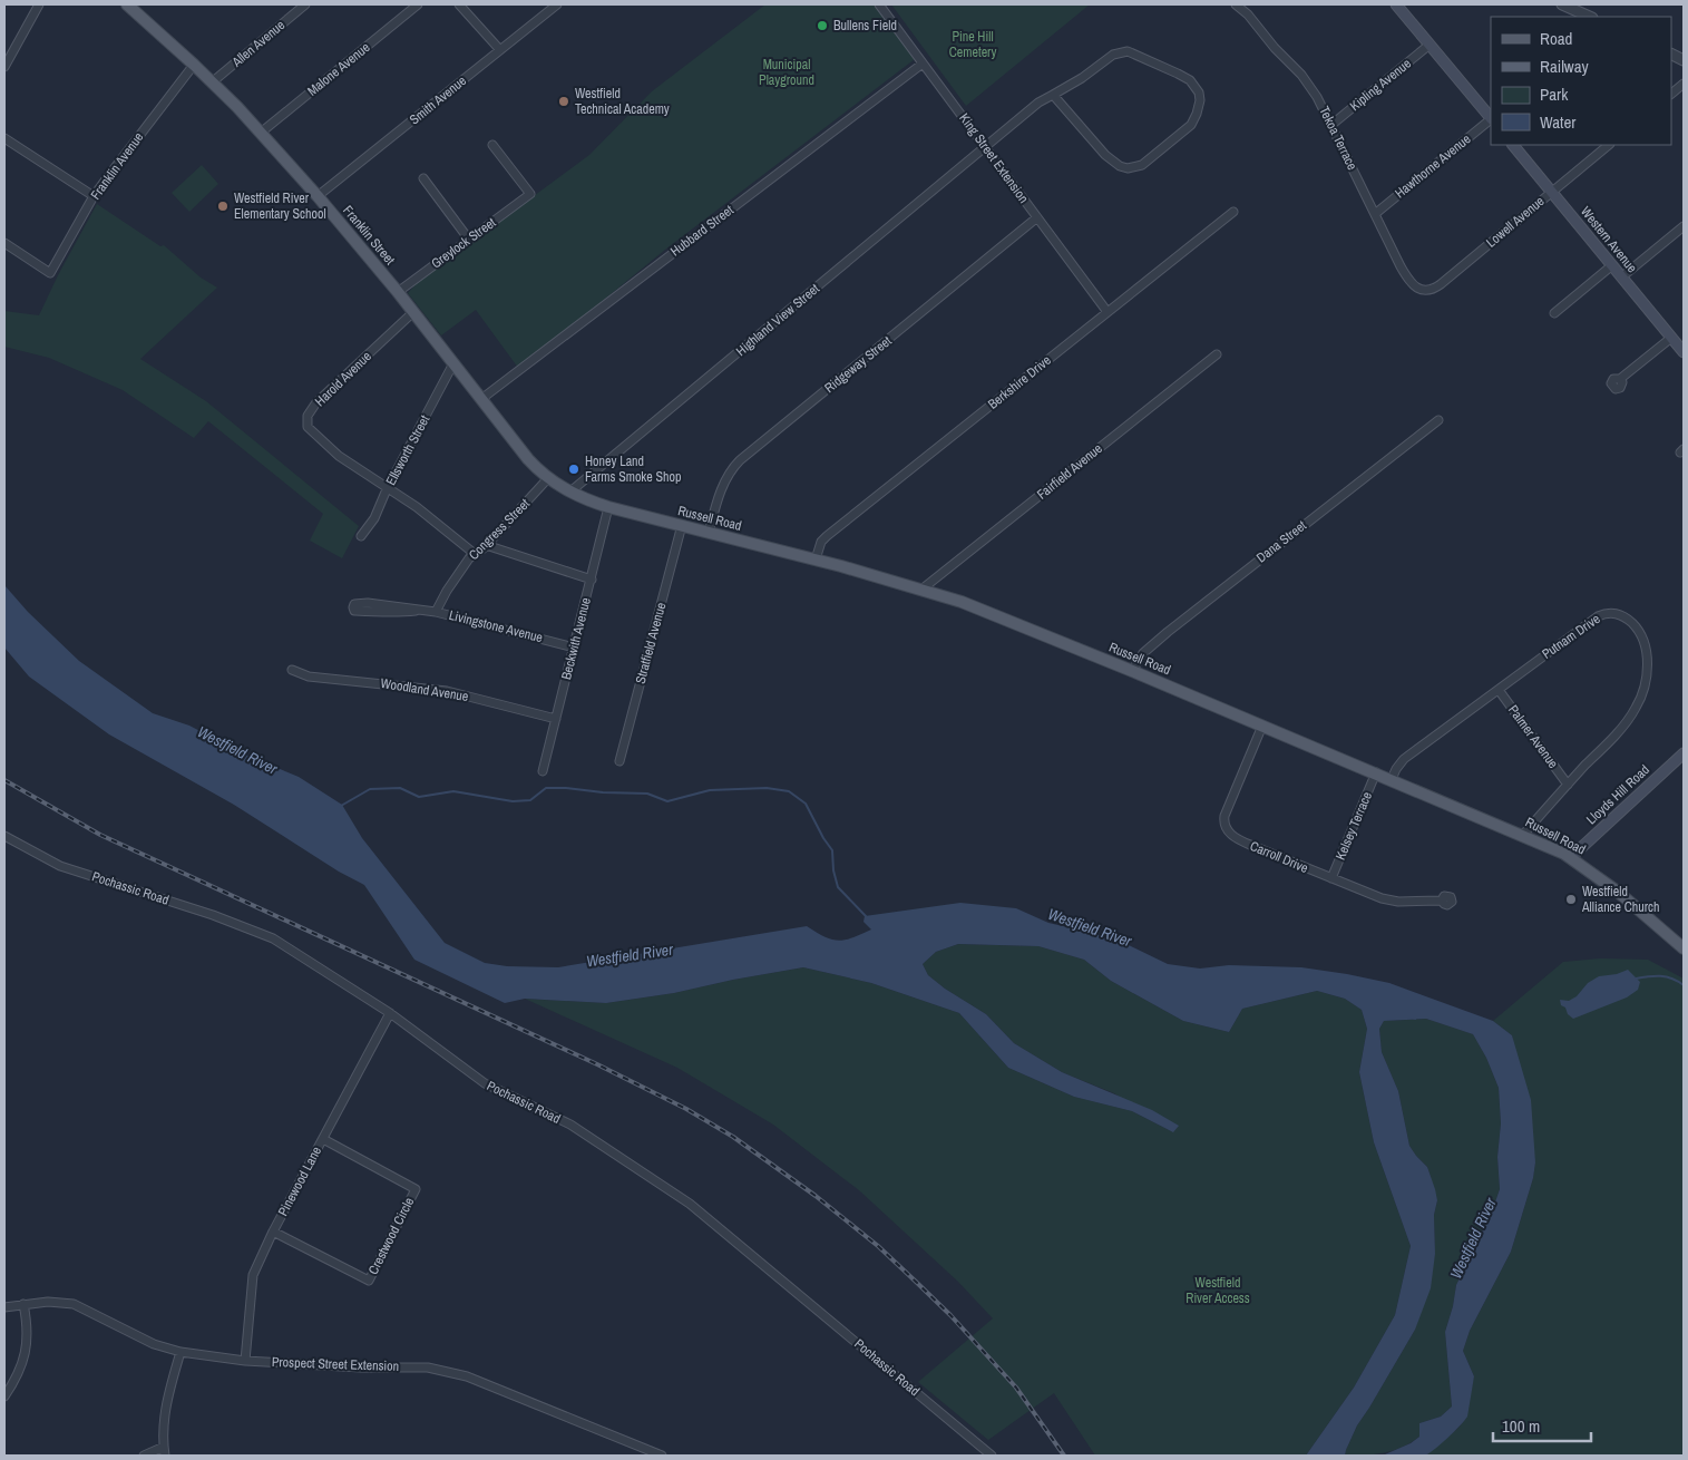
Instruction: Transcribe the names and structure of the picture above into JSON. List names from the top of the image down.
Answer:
{
  "streets": {
    "main road": [
      "Franklin Street",
      "Western Avenue",
      "Russell Road",
      "Lloyds Hill Road"
    ],
    "street": [
      "Allen Avenue",
      "Malone Avenue",
      "Kipling Avenue",
      "Smith Avenue",
      "Tekoa Terrace",
      "King Street Extension",
      "Franklin Avenue",
      "Hawthorne Avenue",
      "Lowell Avenue",
      "Hubbard Street",
      "Greylock Street",
      "Highland View Street",
      "Ridgeway Street",
      "Harold Avenue",
      "Berkshire Drive",
      "Ellsworth Street",
      "Fairfield Avenue",
      "Congress Street",
      "Dana Street",
      "Livingstone Avenue",
      "Putnam Drive",
      "Beckwith Avenue",
      "Stratfield Avenue",
      "Woodland Avenue",
      "Palmer Avenue",
      "Kelsey Terrace",
      "Carroll Drive",
      "Pochassic Road",
      "Pinewood Lane",
      "Crestwood Circle",
      "Prospect Street Extension"
    ]
  },
  "crossings": [
    ["Allen Avenue", "Franklin Street"],
    ["Malone Avenue", "Franklin Street"],
    ["Kipling Avenue", "Tekoa Terrace"],
    ["Smith Avenue", "Franklin Street"],
    ["Tekoa Terrace", "Hawthorne Avenue"],
    ["Tekoa Terrace", "Lowell Avenue"],
    ["King Street Extension", "Hubbard Street"],
    ["King Street Extension", "Highland View Street"],
    ["King Street Extension", "Ridgeway Street"],
    ["King Street Extension", "Berkshire Drive"],
    ["Franklin Avenue", "Franklin Street"],
    ["Lowell Avenue", "Western Avenue"],
    ["Hubbard Street", "Franklin Street"],
    ["Franklin Street", "Greylock Street"],
    ["Franklin Street", "Harold Avenue"],
    ["Franklin Street", "Ellsworth Street"],
    ["Franklin Street", "Russell Road"],
    ["Franklin Street", "Congress Street"],
    ["Highland View Street", "Russell Road"],
    ["Ridgeway Street", "Russell Road"],
    ["Harold Avenue", "Ellsworth Street"],
    ["Berkshire Drive", "Russell Road"],
    ["Fairfield Avenue", "Russell Road"],
    ["Russell Road", "Congress Street"],
    ["Russell Road", "Dana Street"],
    ["Russell Road", "Putnam Drive"],
    ["Russell Road", "Beckwith Avenue"],
    ["Russell Road", "Stratfield Avenue"],
    ["Russell Road", "Lloyds Hill Road"],
    ["Russell Road", "Kelsey Terrace"],
    ["Russell Road", "Carroll Drive"],
    ["Congress Street", "Livingstone Avenue"],
    ["Livingstone Avenue", "Beckwith Avenue"],
    ["Putnam Drive", "Palmer Avenue"],
    ["Beckwith Avenue", "Woodland Avenue"],
    ["Kelsey Terrace", "Carroll Drive"],
    ["Pochassic Road", "Pinewood Lane"],
    ["Pinewood Lane", "Crestwood Circle"],
    ["Pinewood Lane", "Prospect Street Extension"]
  ],
  "water": ["Westfield River"],
  "parks": ["Pine Hill Cemetery", "Municipal Playground", "Westfield River Access"],
  "places": [
    "Bullens Field",
    "Westfield Technical Academy",
    "Westfield River Elementary School",
    "Honey Land Farms Smoke Shop",
    "Westfield Alliance Church"
  ],
  "legend": [
    "Road",
    "Railway",
    "Park",
    "Water"
  ],
  "scale_bar": "100 m"
}
